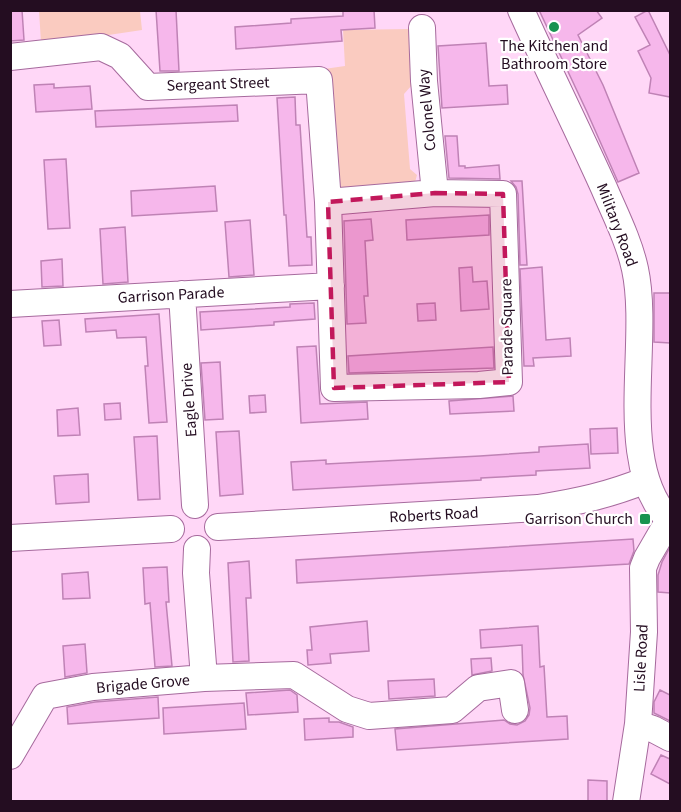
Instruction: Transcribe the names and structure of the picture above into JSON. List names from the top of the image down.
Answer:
{
  "streets": {
    "street": [
      "Sergeant Street",
      "Colonel Way",
      "Military Road",
      "Garrison Parade",
      "Parade Square",
      "Eagle Drive",
      "Roberts Road",
      "Lisle Road",
      "Brigade Grove"
    ]
  },
  "crossings": [
    ["Sergeant Street", "Parade Square"],
    ["Colonel Way", "Parade Square"],
    ["Military Road", "Roberts Road"],
    ["Military Road", "Lisle Road"],
    ["Garrison Parade", "Parade Square"],
    ["Garrison Parade", "Eagle Drive"],
    ["Eagle Drive", "Roberts Road"],
    ["Eagle Drive", "Brigade Grove"],
    ["Roberts Road", "Brigade Grove"]
  ],
  "places": {
    "other": ["The Kitchen and Bathroom Store"],
    "transit": ["Garrison Church"]
  }
}
